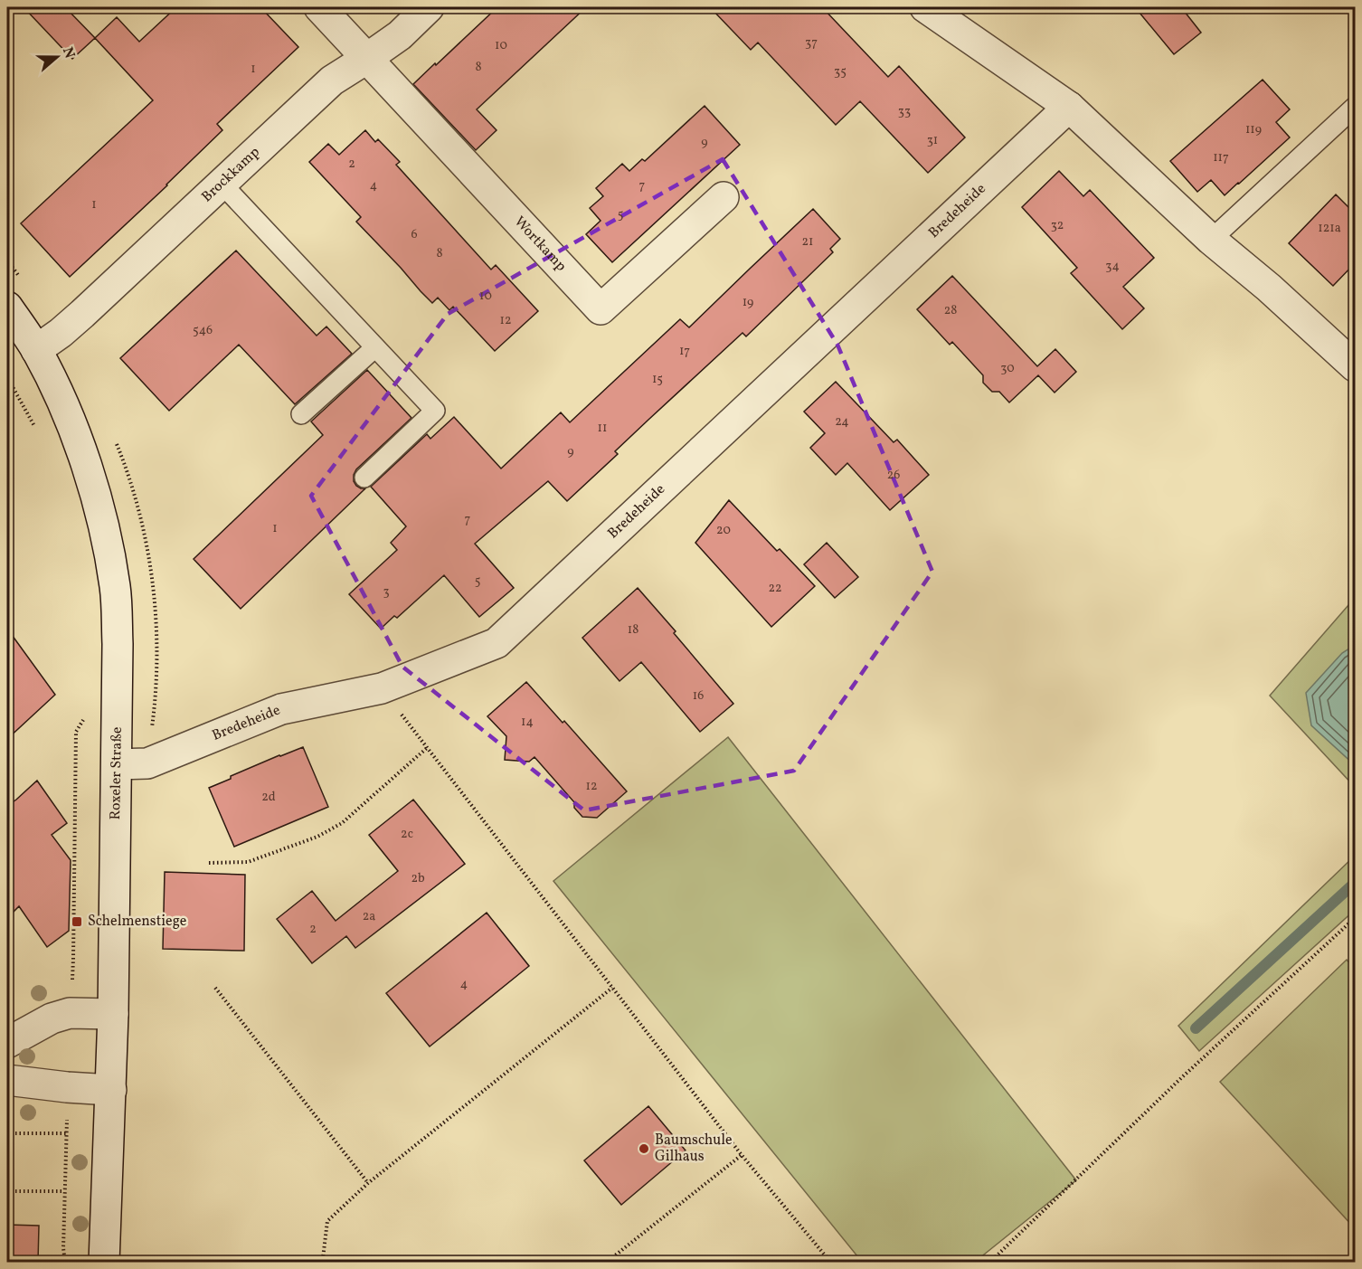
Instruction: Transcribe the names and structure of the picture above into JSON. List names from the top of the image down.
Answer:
{
  "streets": {
    "street": [
      "Brockkamp",
      "Bredeheide",
      "Wortkamp",
      "Roxeler Straße"
    ]
  },
  "crossings": [
    ["Brockkamp", "Wortkamp"],
    ["Brockkamp", "Roxeler Straße"],
    ["Bredeheide", "Roxeler Straße"]
  ],
  "places": {
    "transit": ["Schelmenstiege"],
    "other": ["Baumschule Gilhaus"]
  },
  "house_numbers": [
    "37",
    "10",
    "8",
    "1",
    "35",
    "33",
    "119",
    "31",
    "9",
    "117",
    "2",
    "4",
    "7",
    "1",
    "5",
    "32",
    "121a",
    "6",
    "21",
    "8",
    "34",
    "10",
    "19",
    "28",
    "12",
    "546",
    "17",
    "30",
    "15",
    "24",
    "11",
    "9",
    "26",
    "7",
    "1",
    "20",
    "5",
    "22",
    "3",
    "18",
    "16",
    "14",
    "12",
    "2d",
    "2c",
    "2b",
    "2a",
    "2",
    "4"
  ],
  "north": "right"
}
